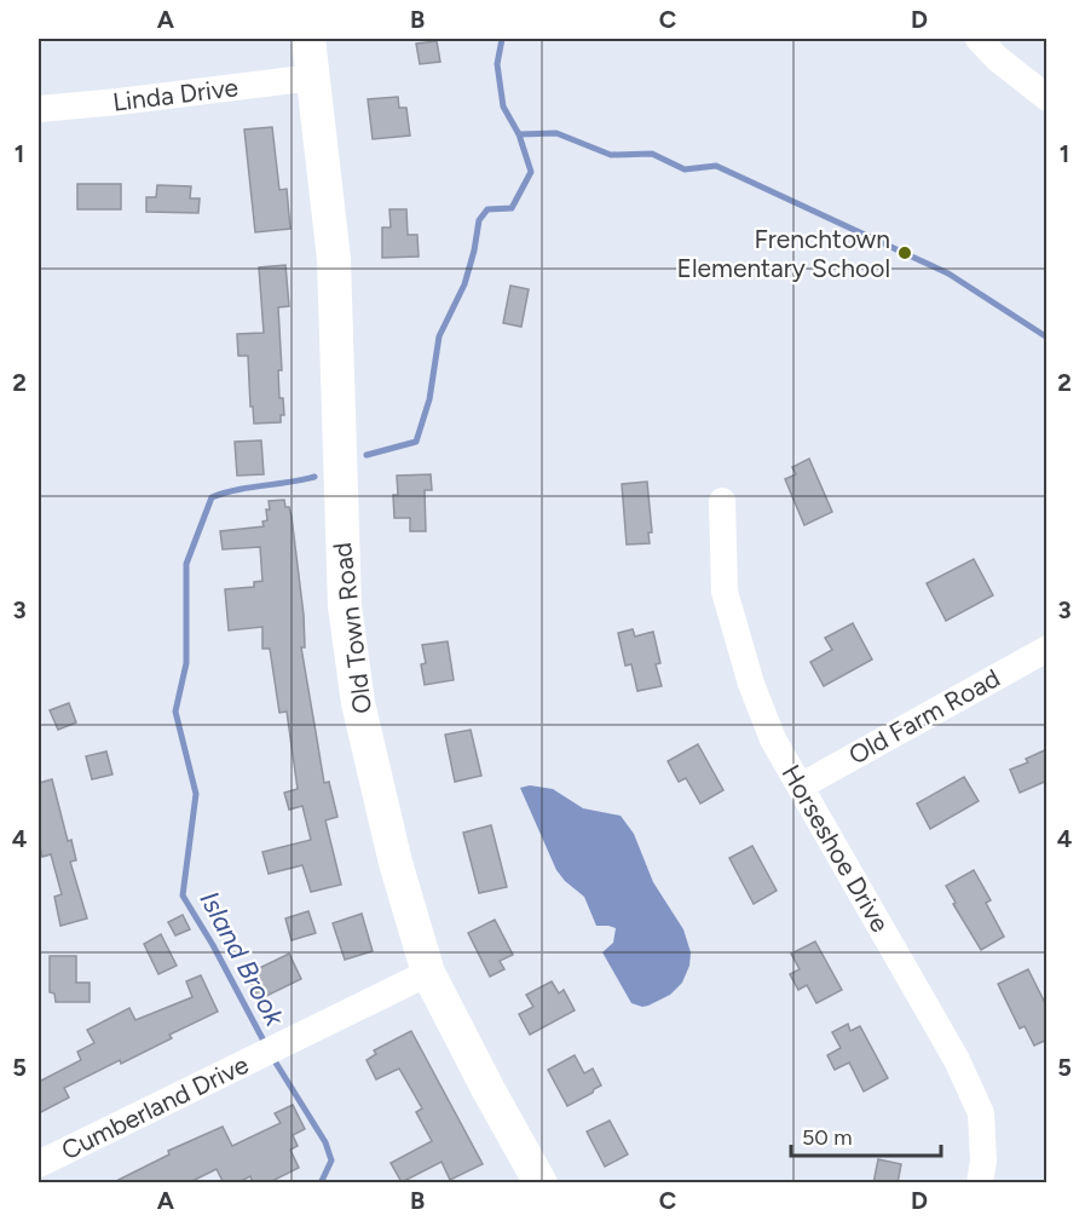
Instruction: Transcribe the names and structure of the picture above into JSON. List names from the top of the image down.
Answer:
{
  "streets": {
    "main road": ["Old Town Road"],
    "street": [
      "Linda Drive",
      "Old Farm Road",
      "Horseshoe Drive",
      "Cumberland Drive"
    ]
  },
  "crossings": [
    ["Linda Drive", "Old Town Road"],
    ["Old Town Road", "Cumberland Drive"],
    ["Old Farm Road", "Horseshoe Drive"]
  ],
  "water": ["Island Brook"],
  "places": ["Frenchtown Elementary School"],
  "scale_bar": "50 m",
  "grid": {
    "columns": [
      "A",
      "B",
      "C",
      "D"
    ],
    "rows": [
      "1",
      "2",
      "3",
      "4",
      "5"
    ]
  }
}
